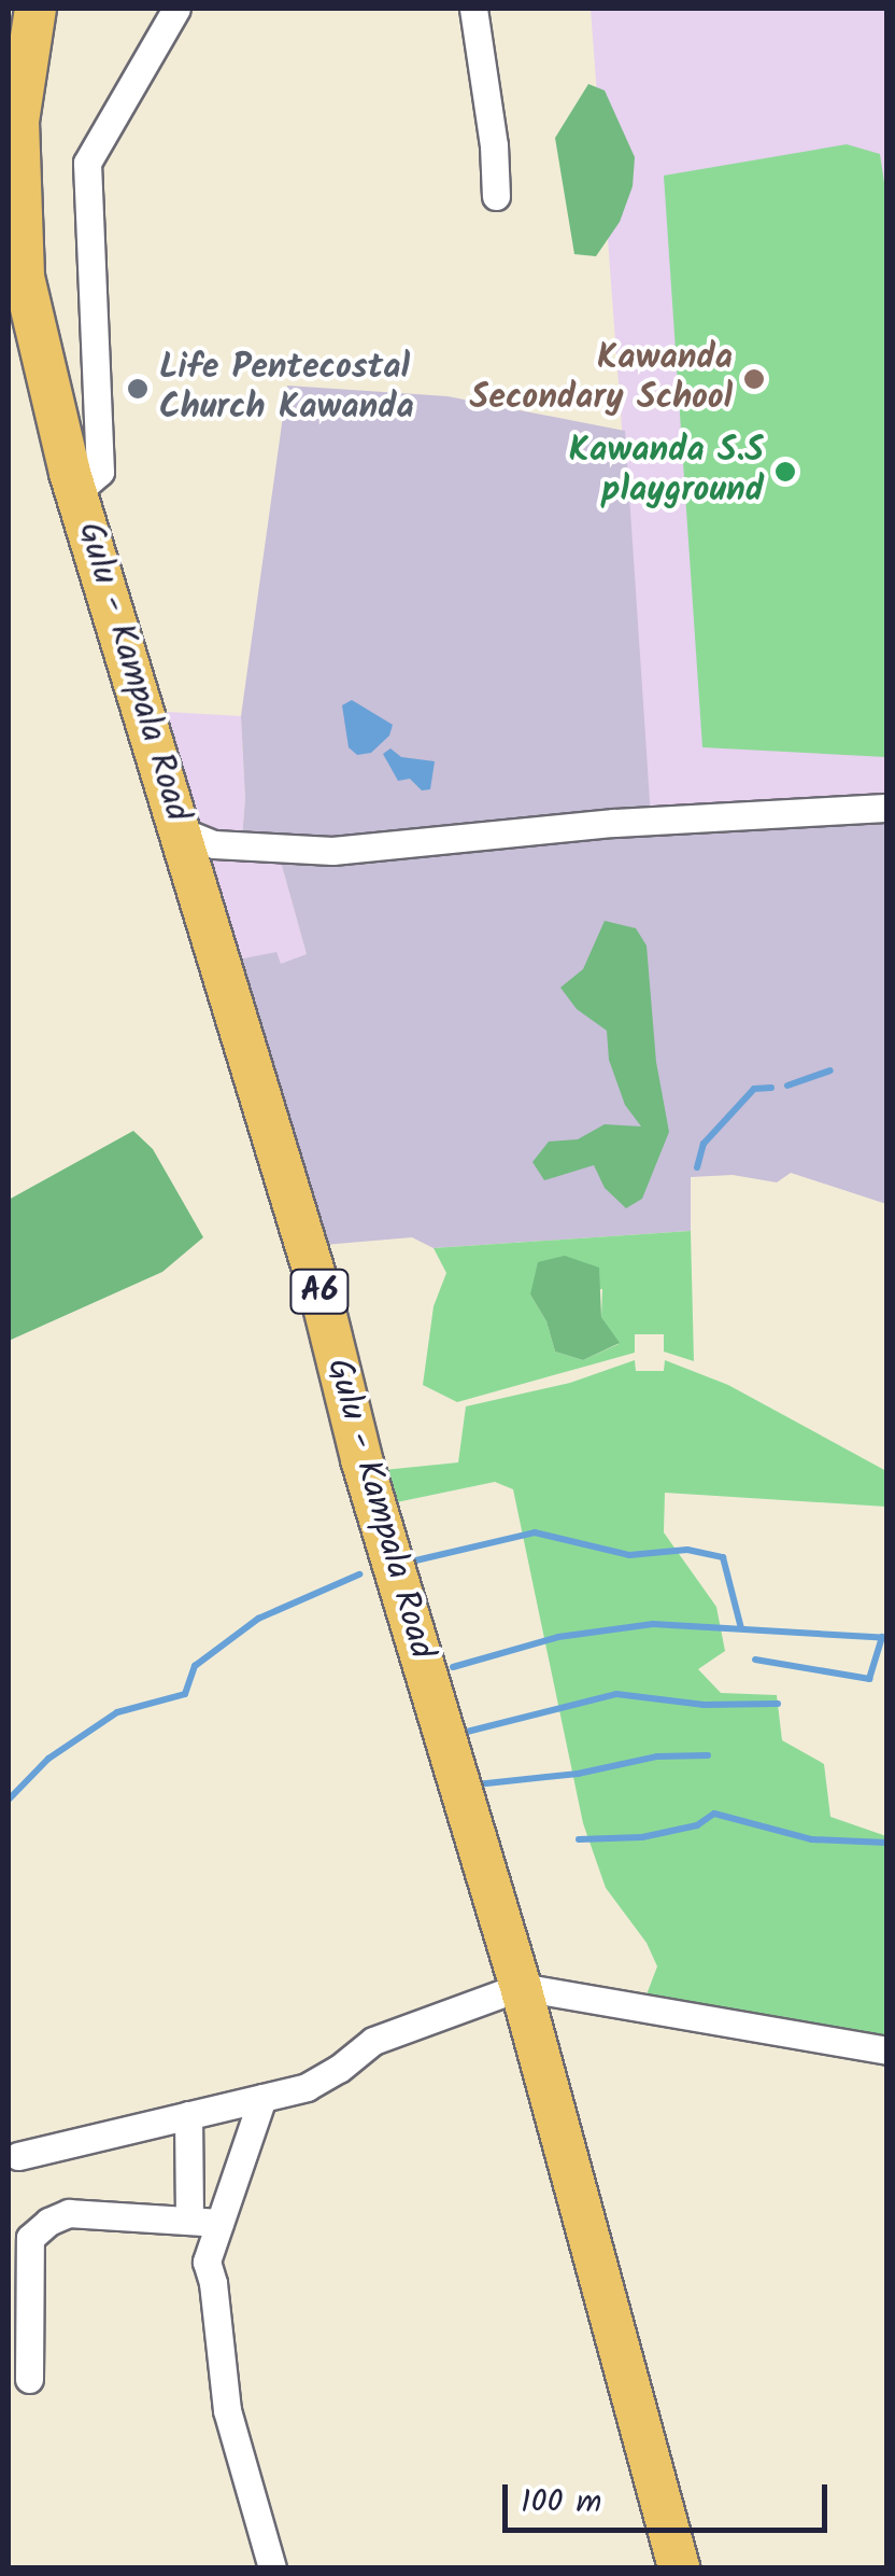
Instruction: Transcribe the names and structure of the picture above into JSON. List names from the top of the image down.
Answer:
{
  "streets": {
    "main road": ["Gulu - Kampala Road", "A6"]
  },
  "places": ["Kawanda Secondary School", "Life Pentecostal Church Kawanda", "Kawanda S.S playground"],
  "scale_bar": "100 m"
}
